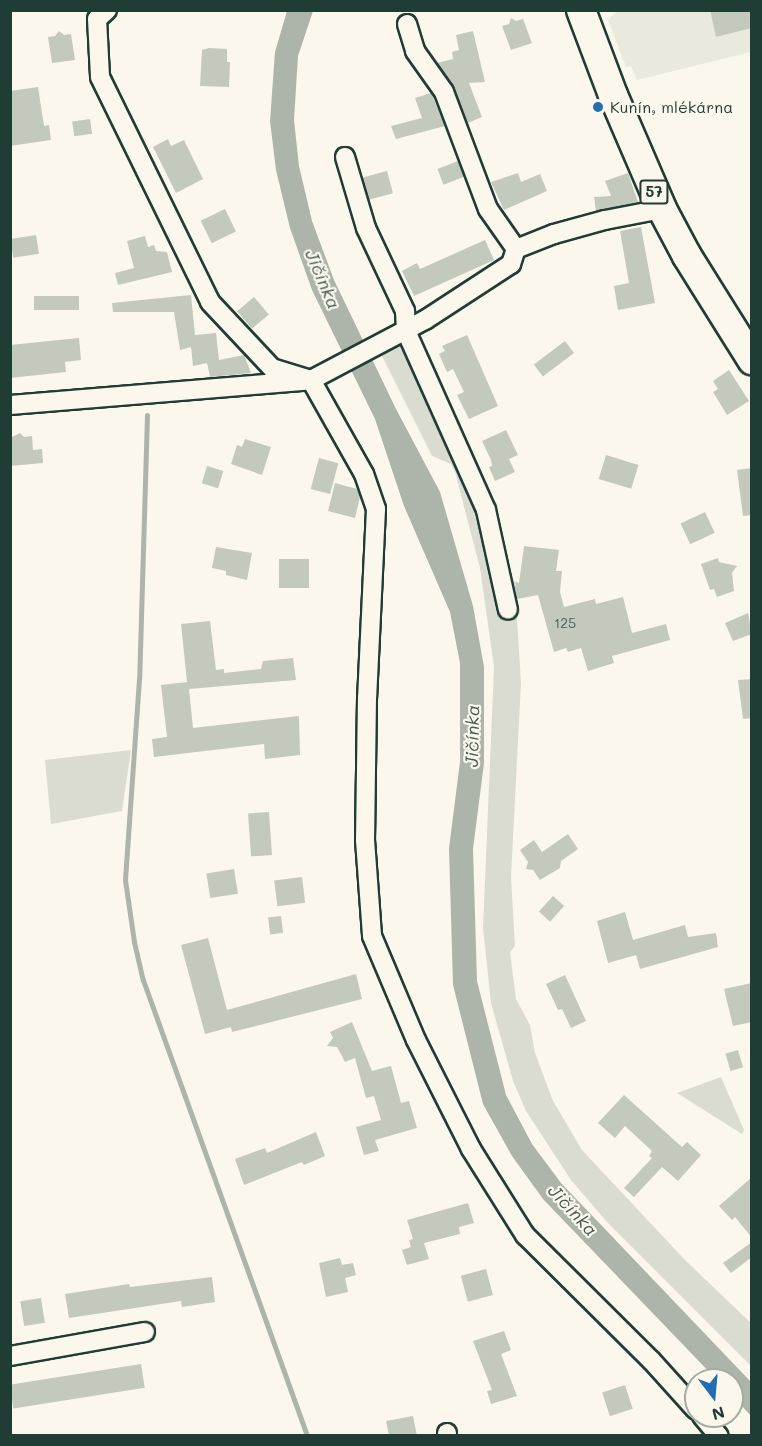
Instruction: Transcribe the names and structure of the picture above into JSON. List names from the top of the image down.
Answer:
{
  "streets": {
    "main road": ["57"]
  },
  "water": ["Jičínka"],
  "places": ["Kunín, mlékárna"],
  "house_numbers": ["125"],
  "north": "bottom"
}
